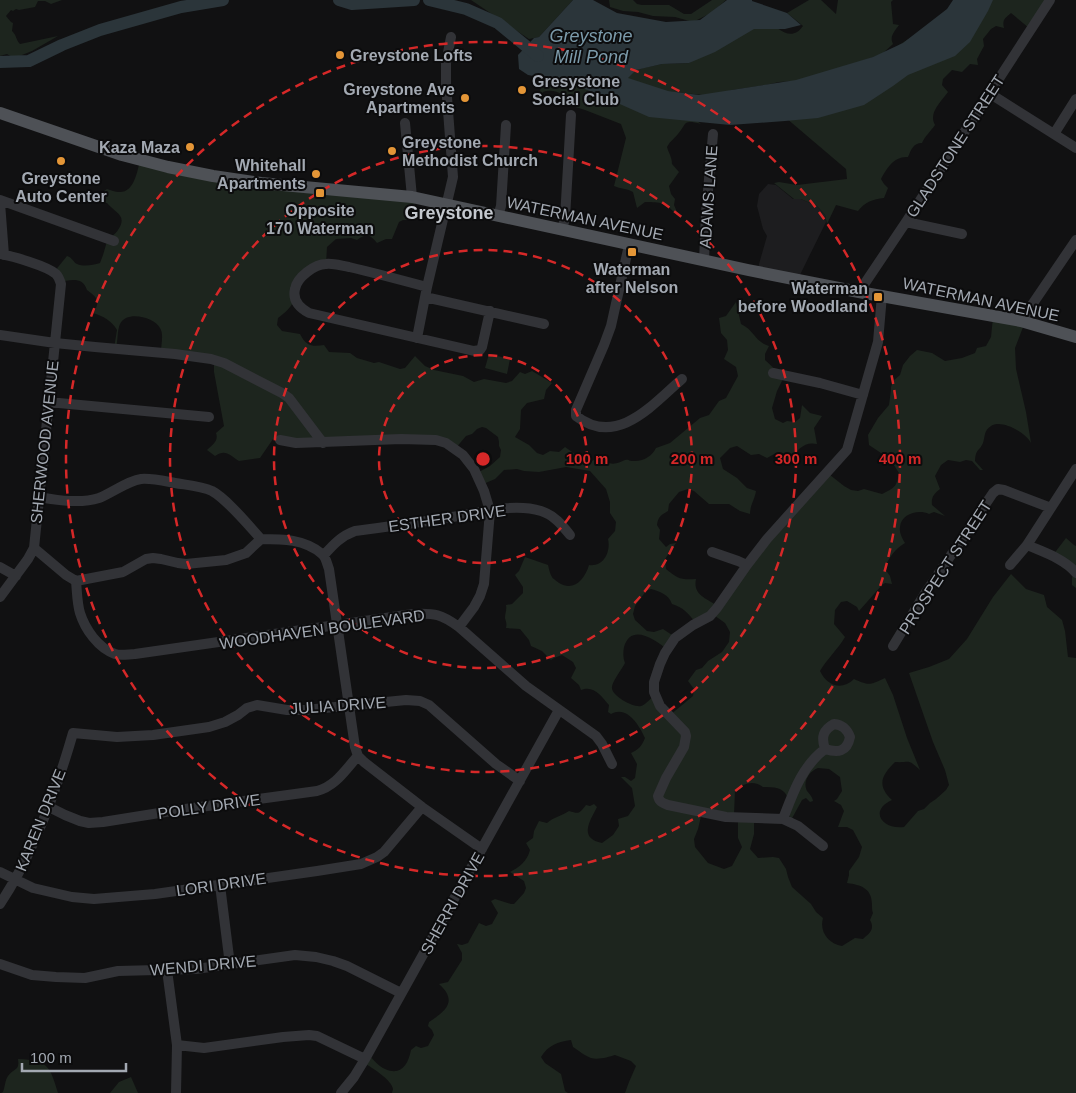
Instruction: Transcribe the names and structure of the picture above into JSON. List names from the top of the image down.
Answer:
{
  "streets": {
    "main road": ["WATERMAN AVENUE"],
    "street": [
      "GLADSTONE STREET",
      "ADAMS LANE",
      "SHERWOOD AVENUE",
      "ESTHER DRIVE",
      "PROSPECT STREET",
      "WOODHAVEN BOULEVARD",
      "JULIA DRIVE",
      "POLLY DRIVE",
      "KAREN DRIVE",
      "LORI DRIVE",
      "SHERRI DRIVE",
      "WENDI DRIVE"
    ]
  },
  "crossings": [
    ["GLADSTONE STREET", "WATERMAN AVENUE"],
    ["ADAMS LANE", "WATERMAN AVENUE"],
    ["WOODHAVEN BOULEVARD", "SHERRI DRIVE"],
    ["JULIA DRIVE", "KAREN DRIVE"],
    ["JULIA DRIVE", "SHERRI DRIVE"],
    ["POLLY DRIVE", "KAREN DRIVE"],
    ["KAREN DRIVE", "LORI DRIVE"],
    ["SHERRI DRIVE", "WENDI DRIVE"]
  ],
  "districts": ["Greystone"],
  "water": ["Greystone Mill Pond"],
  "places": {
    "other": [
      "Greystone Lofts",
      "Gresystone Social Club",
      "Greystone Ave Apartments",
      "Kaza Maza",
      "Greystone Methodist Church",
      "Greystone Auto Center",
      "Whitehall Apartments"
    ],
    "transit": ["Opposite 170 Waterman", "Waterman after Nelson", "Waterman before Woodland"]
  },
  "scale_bar": "100 m",
  "rings": [
    "100 m",
    "200 m",
    "300 m",
    "400 m"
  ]
}
